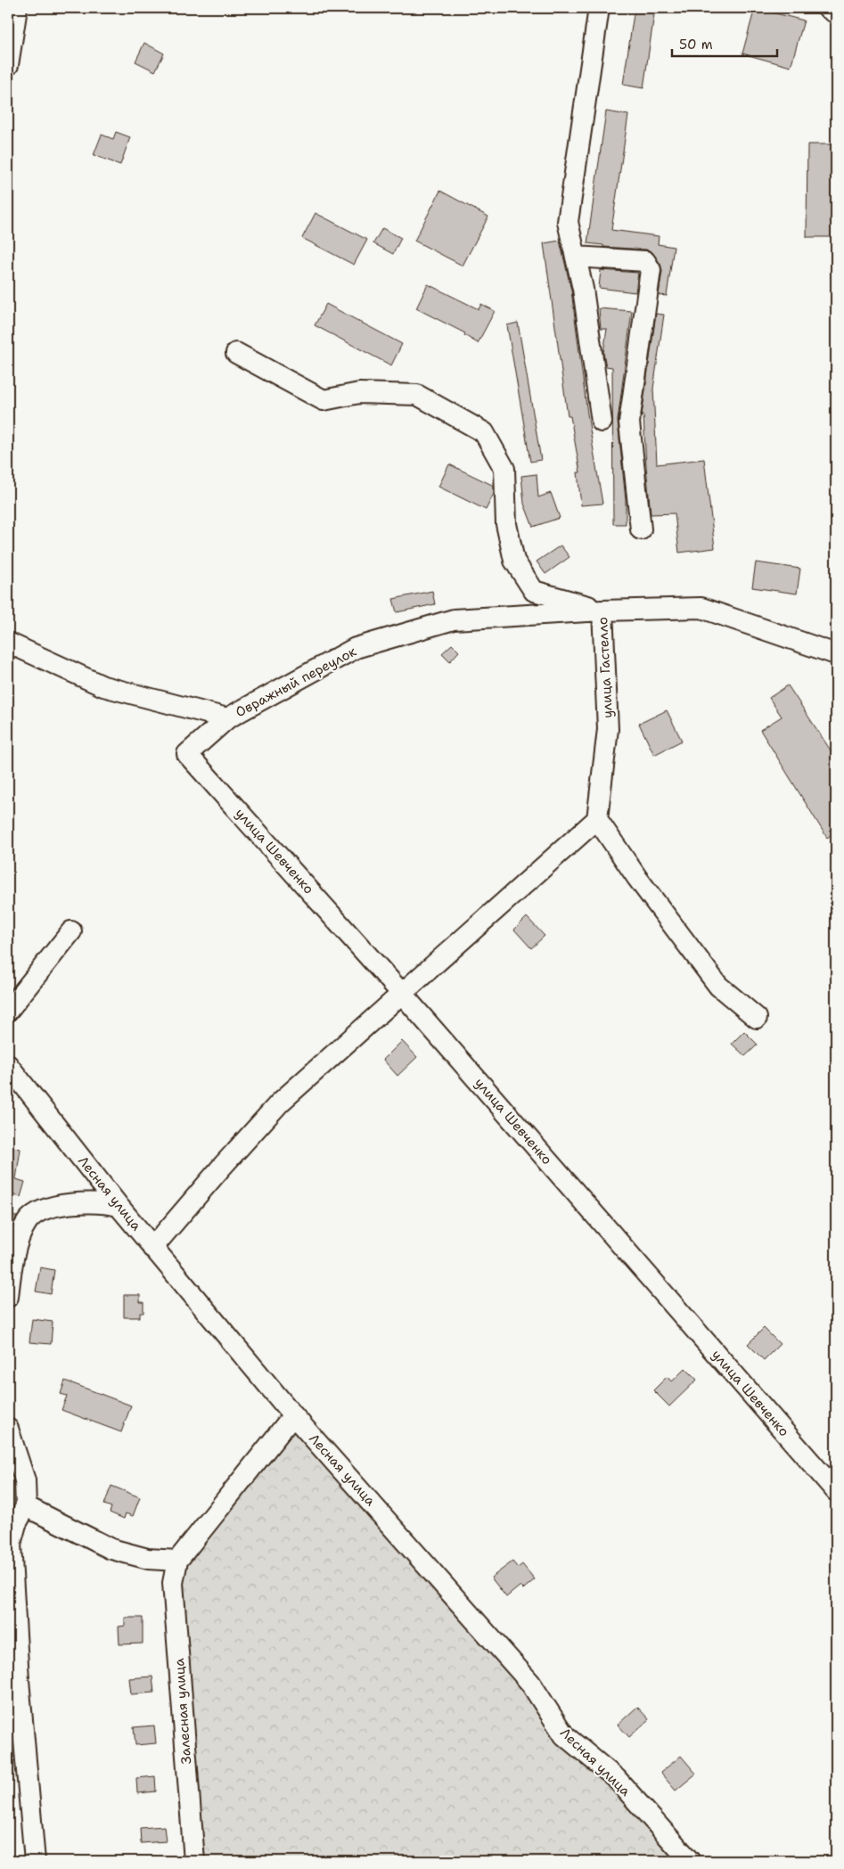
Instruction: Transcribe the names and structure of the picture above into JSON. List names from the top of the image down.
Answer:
{
  "streets": {
    "street": [
      "улица Гастелло",
      "Овражный переулок",
      "улица Шевченко",
      "Лесная улица",
      "Залесная улица"
    ]
  },
  "crossings": [
    ["улица Гастелло", "Овражный переулок"],
    ["Овражный переулок", "улица Шевченко"],
    ["Лесная улица", "Залесная улица"]
  ],
  "scale_bar": "50 m"
}
